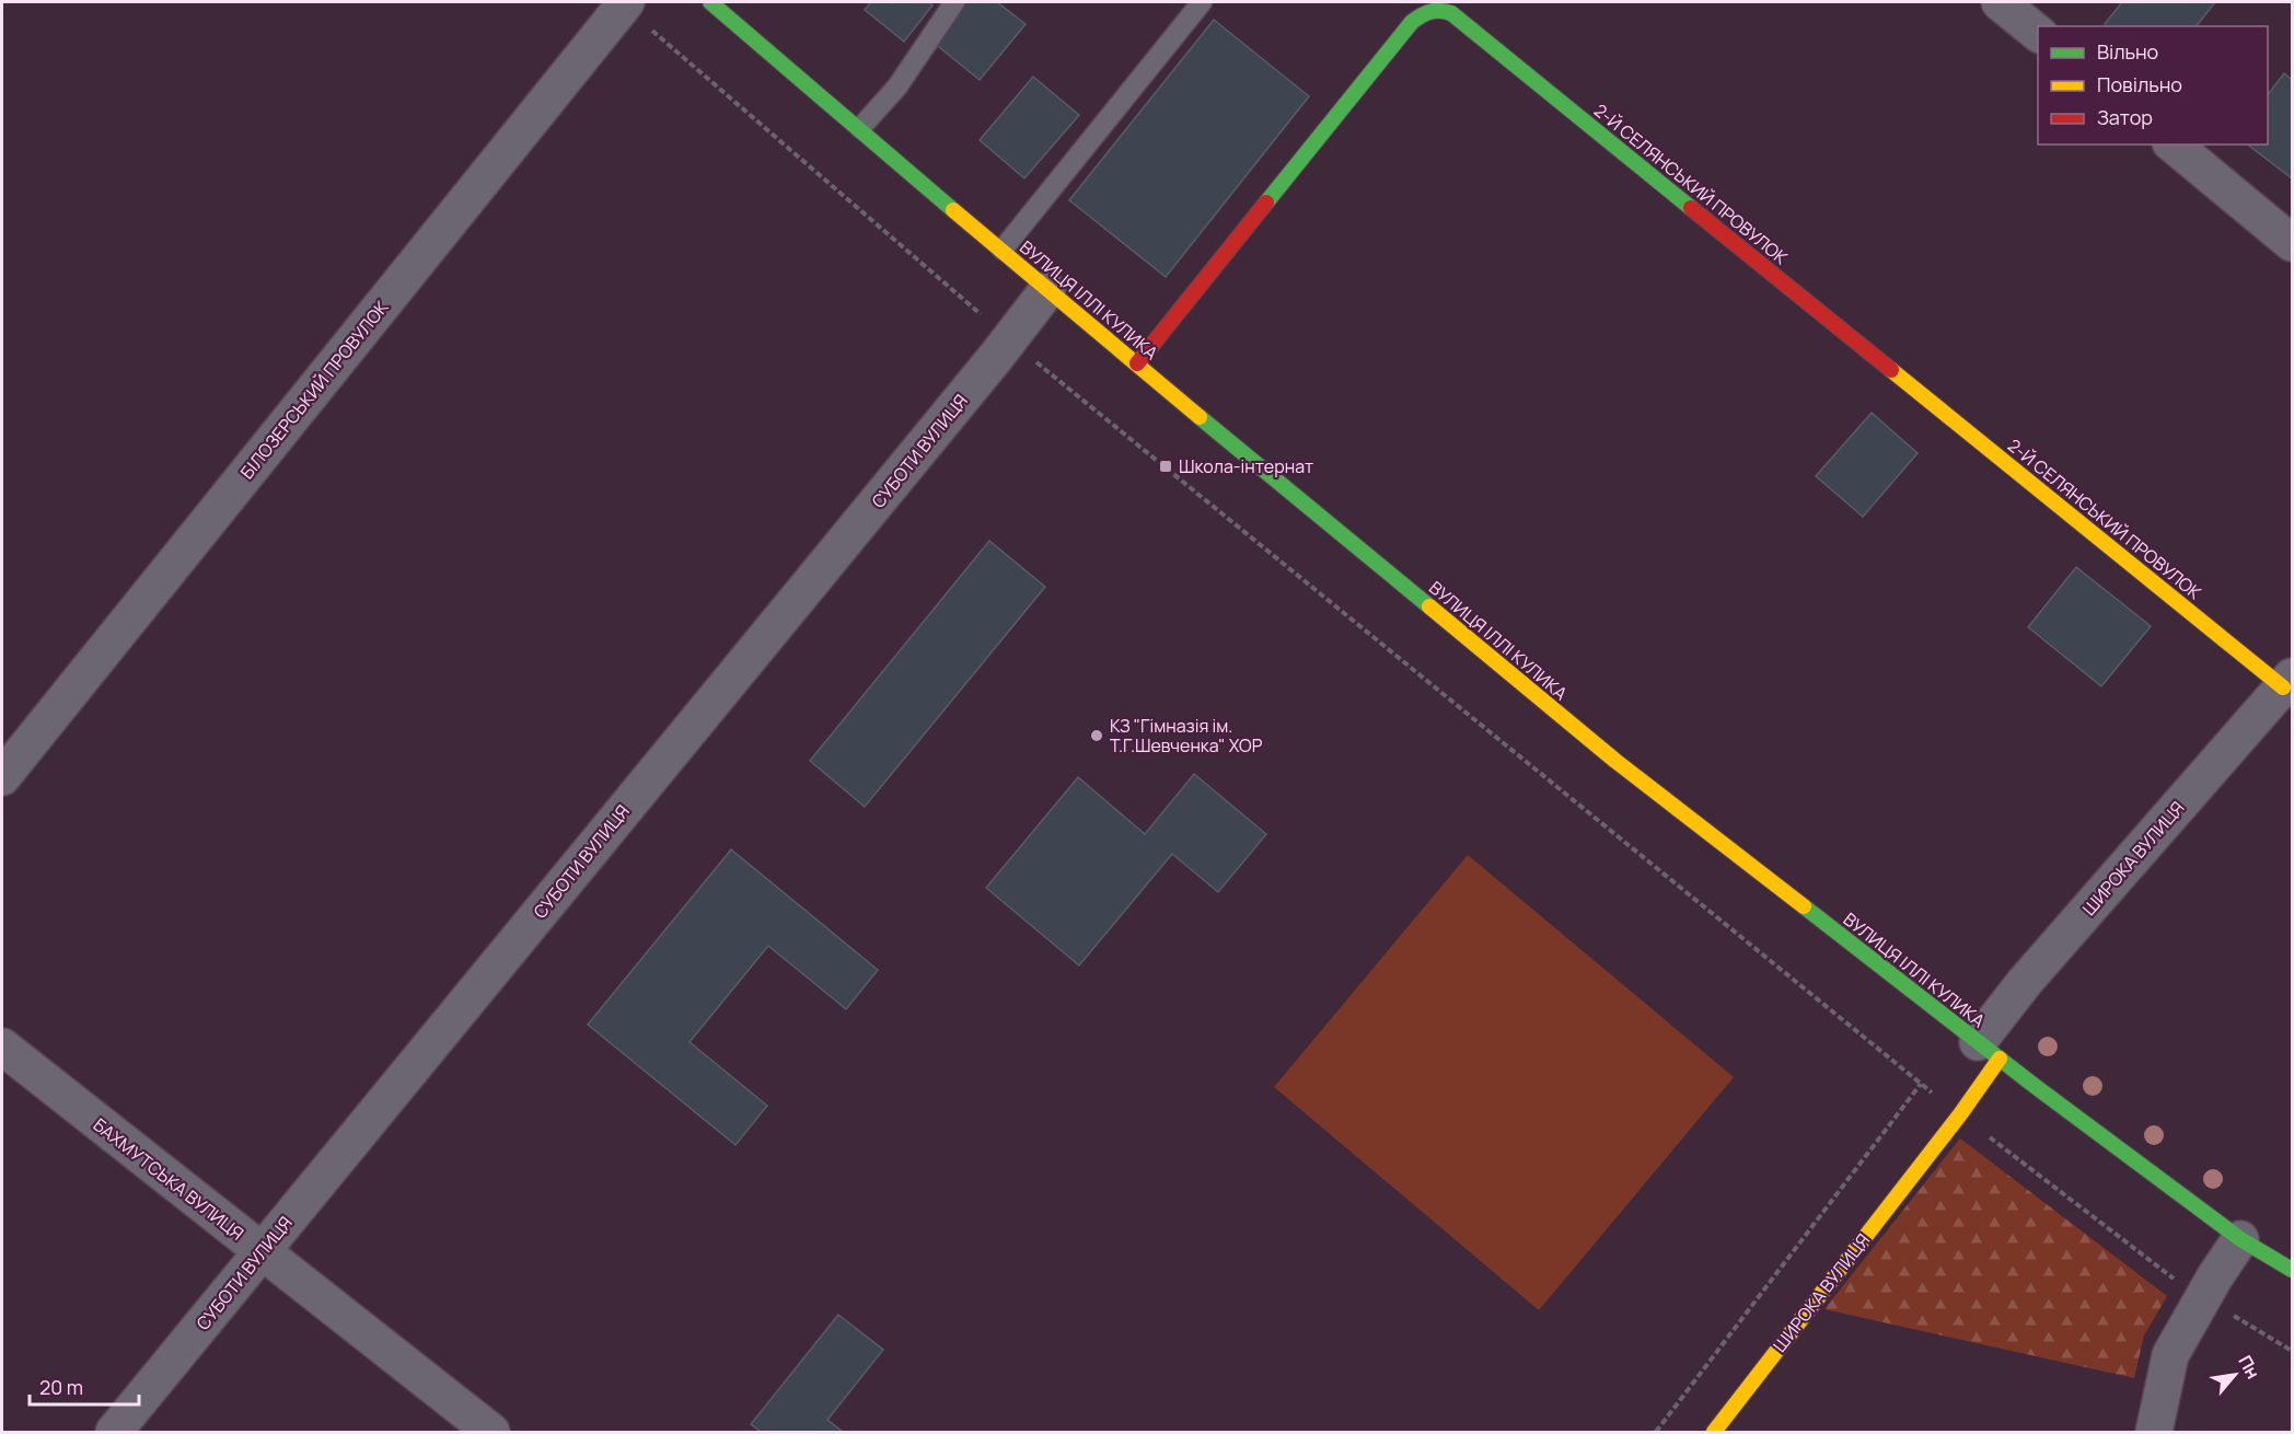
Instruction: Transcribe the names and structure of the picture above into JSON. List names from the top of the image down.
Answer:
{
  "streets": {
    "street": [
      "2-Й СЕЛЯНСЬКИЙ ПРОВУЛОК",
      "ВУЛИЦЯ ІЛЛІ КУЛИКА",
      "БІЛОЗЕРСЬКИЙ ПРОВУЛОК",
      "СУБОТИ ВУЛИЦЯ",
      "ШИРОКА ВУЛИЦЯ",
      "БАХМУТСЬКА ВУЛИЦЯ"
    ]
  },
  "crossings": [
    ["2-Й СЕЛЯНСЬКИЙ ПРОВУЛОК", "ВУЛИЦЯ ІЛЛІ КУЛИКА"],
    ["2-Й СЕЛЯНСЬКИЙ ПРОВУЛОК", "ШИРОКА ВУЛИЦЯ"],
    ["ВУЛИЦЯ ІЛЛІ КУЛИКА", "СУБОТИ ВУЛИЦЯ"],
    ["ВУЛИЦЯ ІЛЛІ КУЛИКА", "ШИРОКА ВУЛИЦЯ"],
    ["СУБОТИ ВУЛИЦЯ", "БАХМУТСЬКА ВУЛИЦЯ"]
  ],
  "places": {
    "transit": ["Школа-інтернат"],
    "other": ["КЗ \"Гімназія ім. Т.Г.Шевченка\" ХОР"]
  },
  "legend": ["Вільно", "Повільно", "Затор"],
  "scale_bar": "20 m",
  "north": "top right"
}
